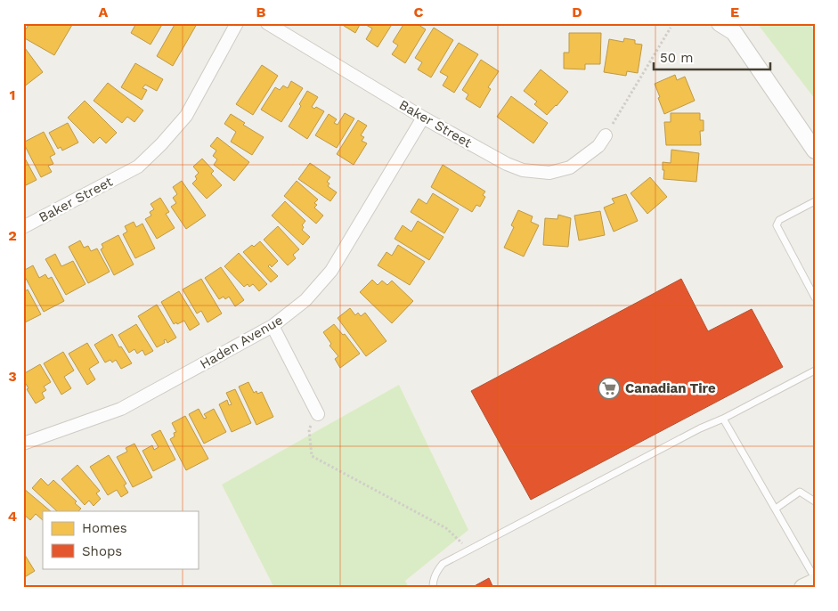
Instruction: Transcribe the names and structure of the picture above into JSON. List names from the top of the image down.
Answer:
{
  "streets": {
    "street": ["Baker Street", "Haden Avenue"]
  },
  "crossings": [
    ["Baker Street", "Haden Avenue"]
  ],
  "places": {
    "supermarket": ["Canadian Tire"]
  },
  "legend": ["Homes", "Shops"],
  "scale_bar": "50 m",
  "grid": {
    "columns": [
      "A",
      "B",
      "C",
      "D",
      "E"
    ],
    "rows": [
      "1",
      "2",
      "3",
      "4"
    ]
  }
}
